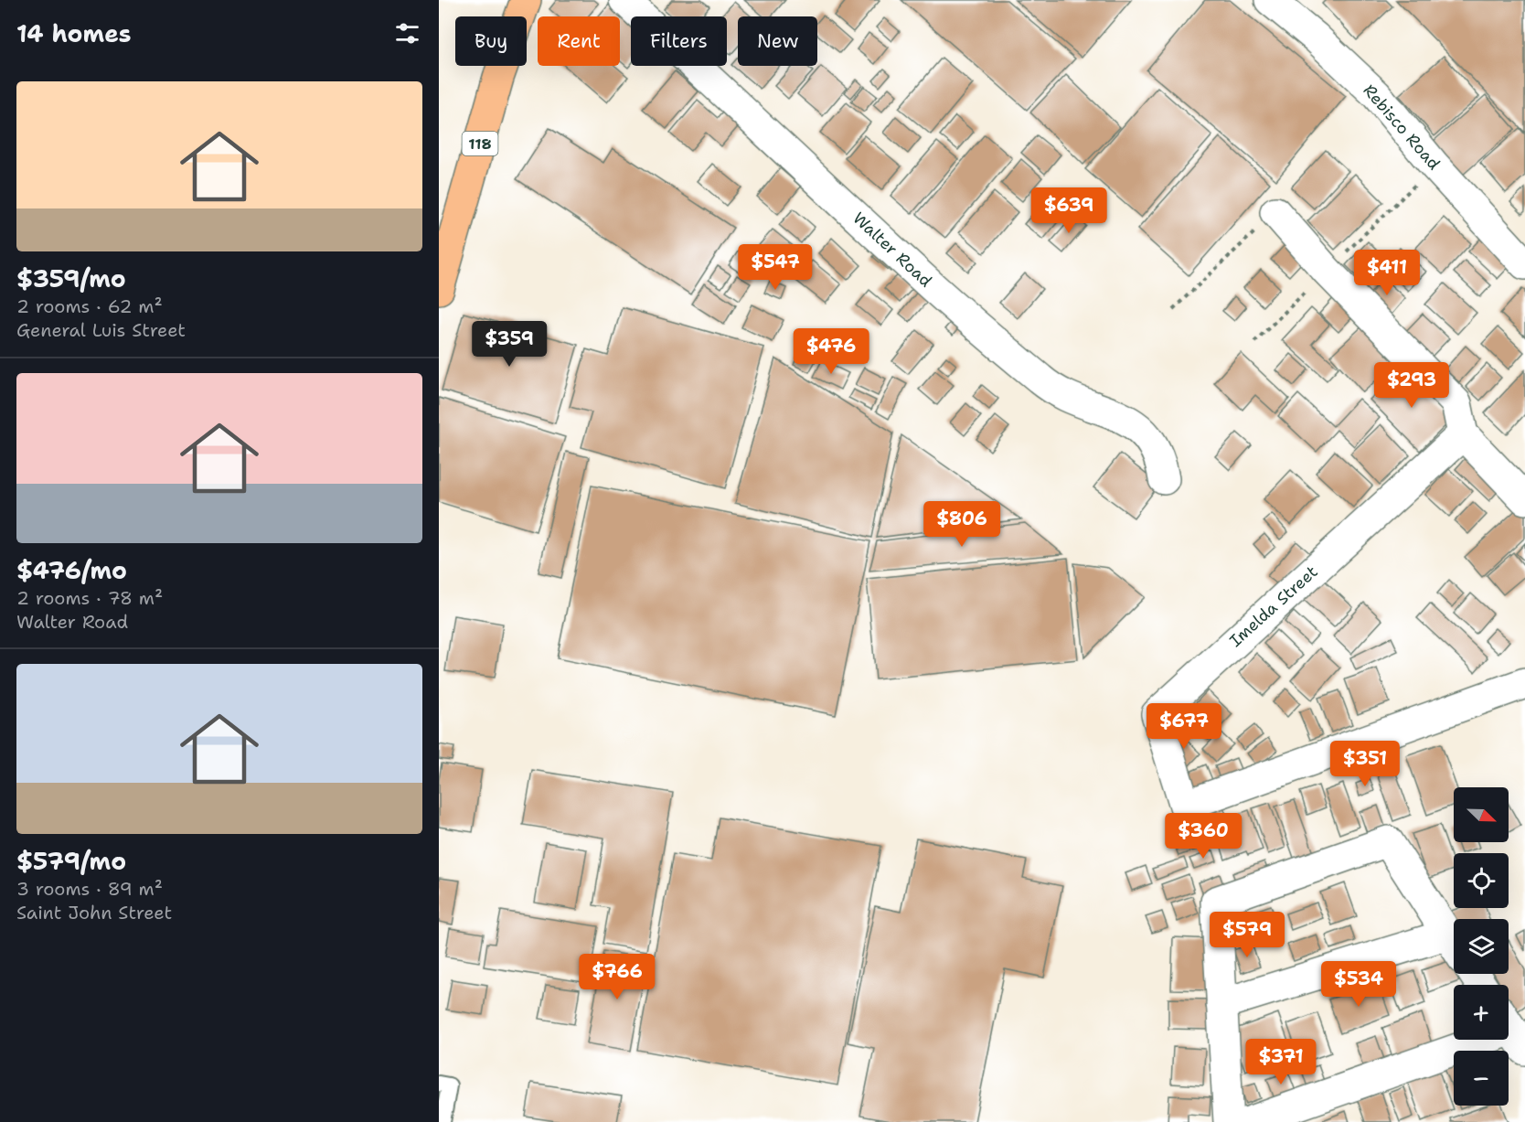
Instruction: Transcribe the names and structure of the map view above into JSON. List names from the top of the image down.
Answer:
{
  "streets": {
    "main road": ["118"],
    "street": ["Rebisco Road", "Walter Road", "Imelda Street"]
  },
  "north": "bottom right",
  "page": {
    "heading": "14 homes",
    "chip": [
      "Buy",
      "Rent",
      "Filters",
      "New"
    ],
    "list": [
      {
        "name": "$359/mo",
        "note": "2 rooms · 62 m² · General Luis Street"
      },
      {
        "name": "$476/mo",
        "note": "2 rooms · 78 m² · Walter Road"
      },
      {
        "name": "$579/mo",
        "note": "3 rooms · 89 m² · Saint John Street"
      }
    ],
    "price": [
      "$639",
      "$547",
      "$411",
      "$359",
      "$476",
      "$293",
      "$806",
      "$677",
      "$351",
      "$360",
      "$579",
      "$766",
      "$534",
      "$371"
    ],
    "map_buttons": ["+", "−"]
  }
}
